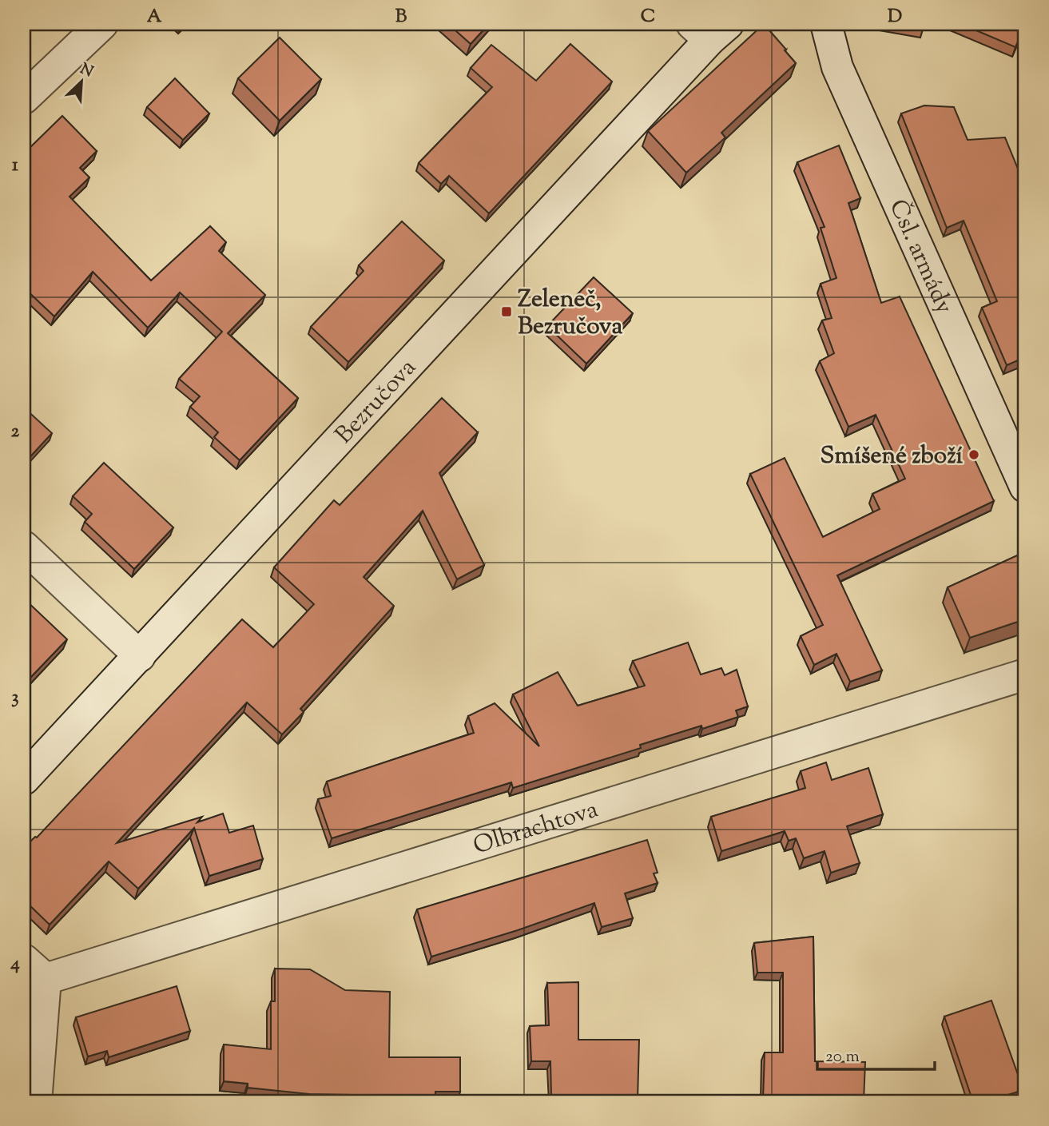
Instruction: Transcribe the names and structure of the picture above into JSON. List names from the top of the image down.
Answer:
{
  "streets": {
    "street": ["Čsl. armády", "Bezručova", "Olbrachtova"]
  },
  "places": {
    "transit": ["Zeleneč, Bezručova"],
    "other": ["Smíšené zboží"]
  },
  "scale_bar": "20 m",
  "north": "top right",
  "grid": {
    "columns": [
      "A",
      "B",
      "C",
      "D"
    ],
    "rows": [
      "1",
      "2",
      "3",
      "4"
    ]
  }
}
